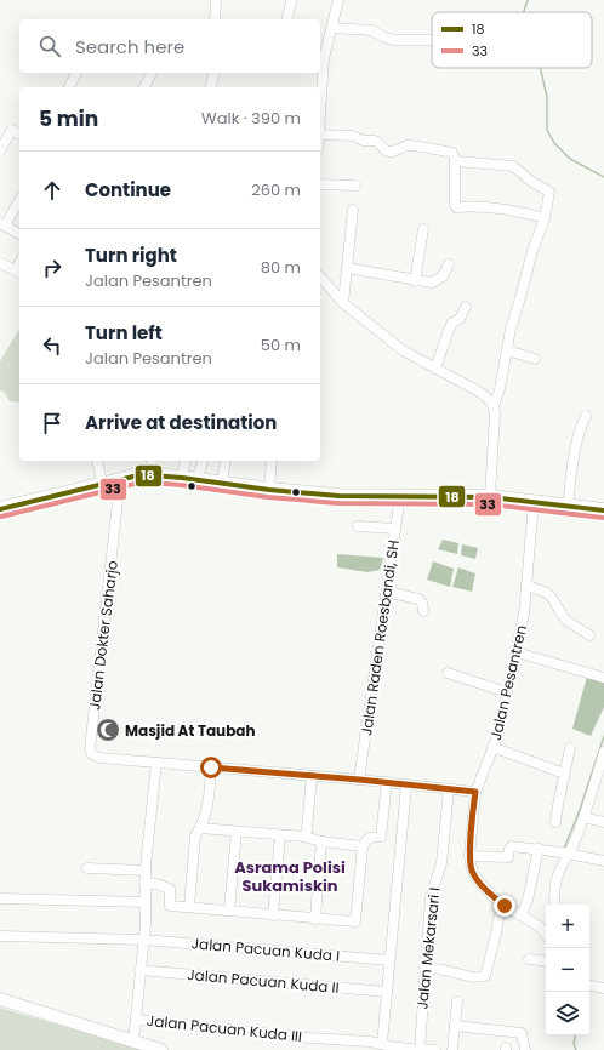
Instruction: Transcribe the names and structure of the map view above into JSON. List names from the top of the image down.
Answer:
{
  "streets": {
    "street": [
      "Jalan Dokter Saharjo",
      "Jalan Raden Roesbandi, SH",
      "Jalan Pesantren",
      "Jalan Mekarsari I",
      "Jalan Pacuan Kuda I",
      "Jalan Pacuan Kuda II",
      "Jalan Pacuan Kuda III"
    ]
  },
  "crossings": [
    ["Jalan Dokter Saharjo", "Jalan Raden Roesbandi, SH"],
    ["Jalan Dokter Saharjo", "Jalan Pesantren"],
    ["Jalan Dokter Saharjo", "Jalan Mekarsari I"],
    ["Jalan Mekarsari I", "Jalan Pacuan Kuda III"]
  ],
  "districts": ["Asrama Polisi Sukamiskin"],
  "places": {
    "mosque": ["Masjid At Taubah"]
  },
  "lines": ["transit line 18", "transit line 33"],
  "legend": ["18", "33"],
  "page": {
    "search": "Search here",
    "heading": ["5 min", "Walk · 390 m"],
    "list": [
      ["Continue", "260 m"],
      ["Turn right", "Jalan Pesantren", "80 m"],
      ["Turn left", "Jalan Pesantren", "50 m"],
      "Arrive at destination"
    ],
    "map_buttons": ["+", "−"]
  }
}
